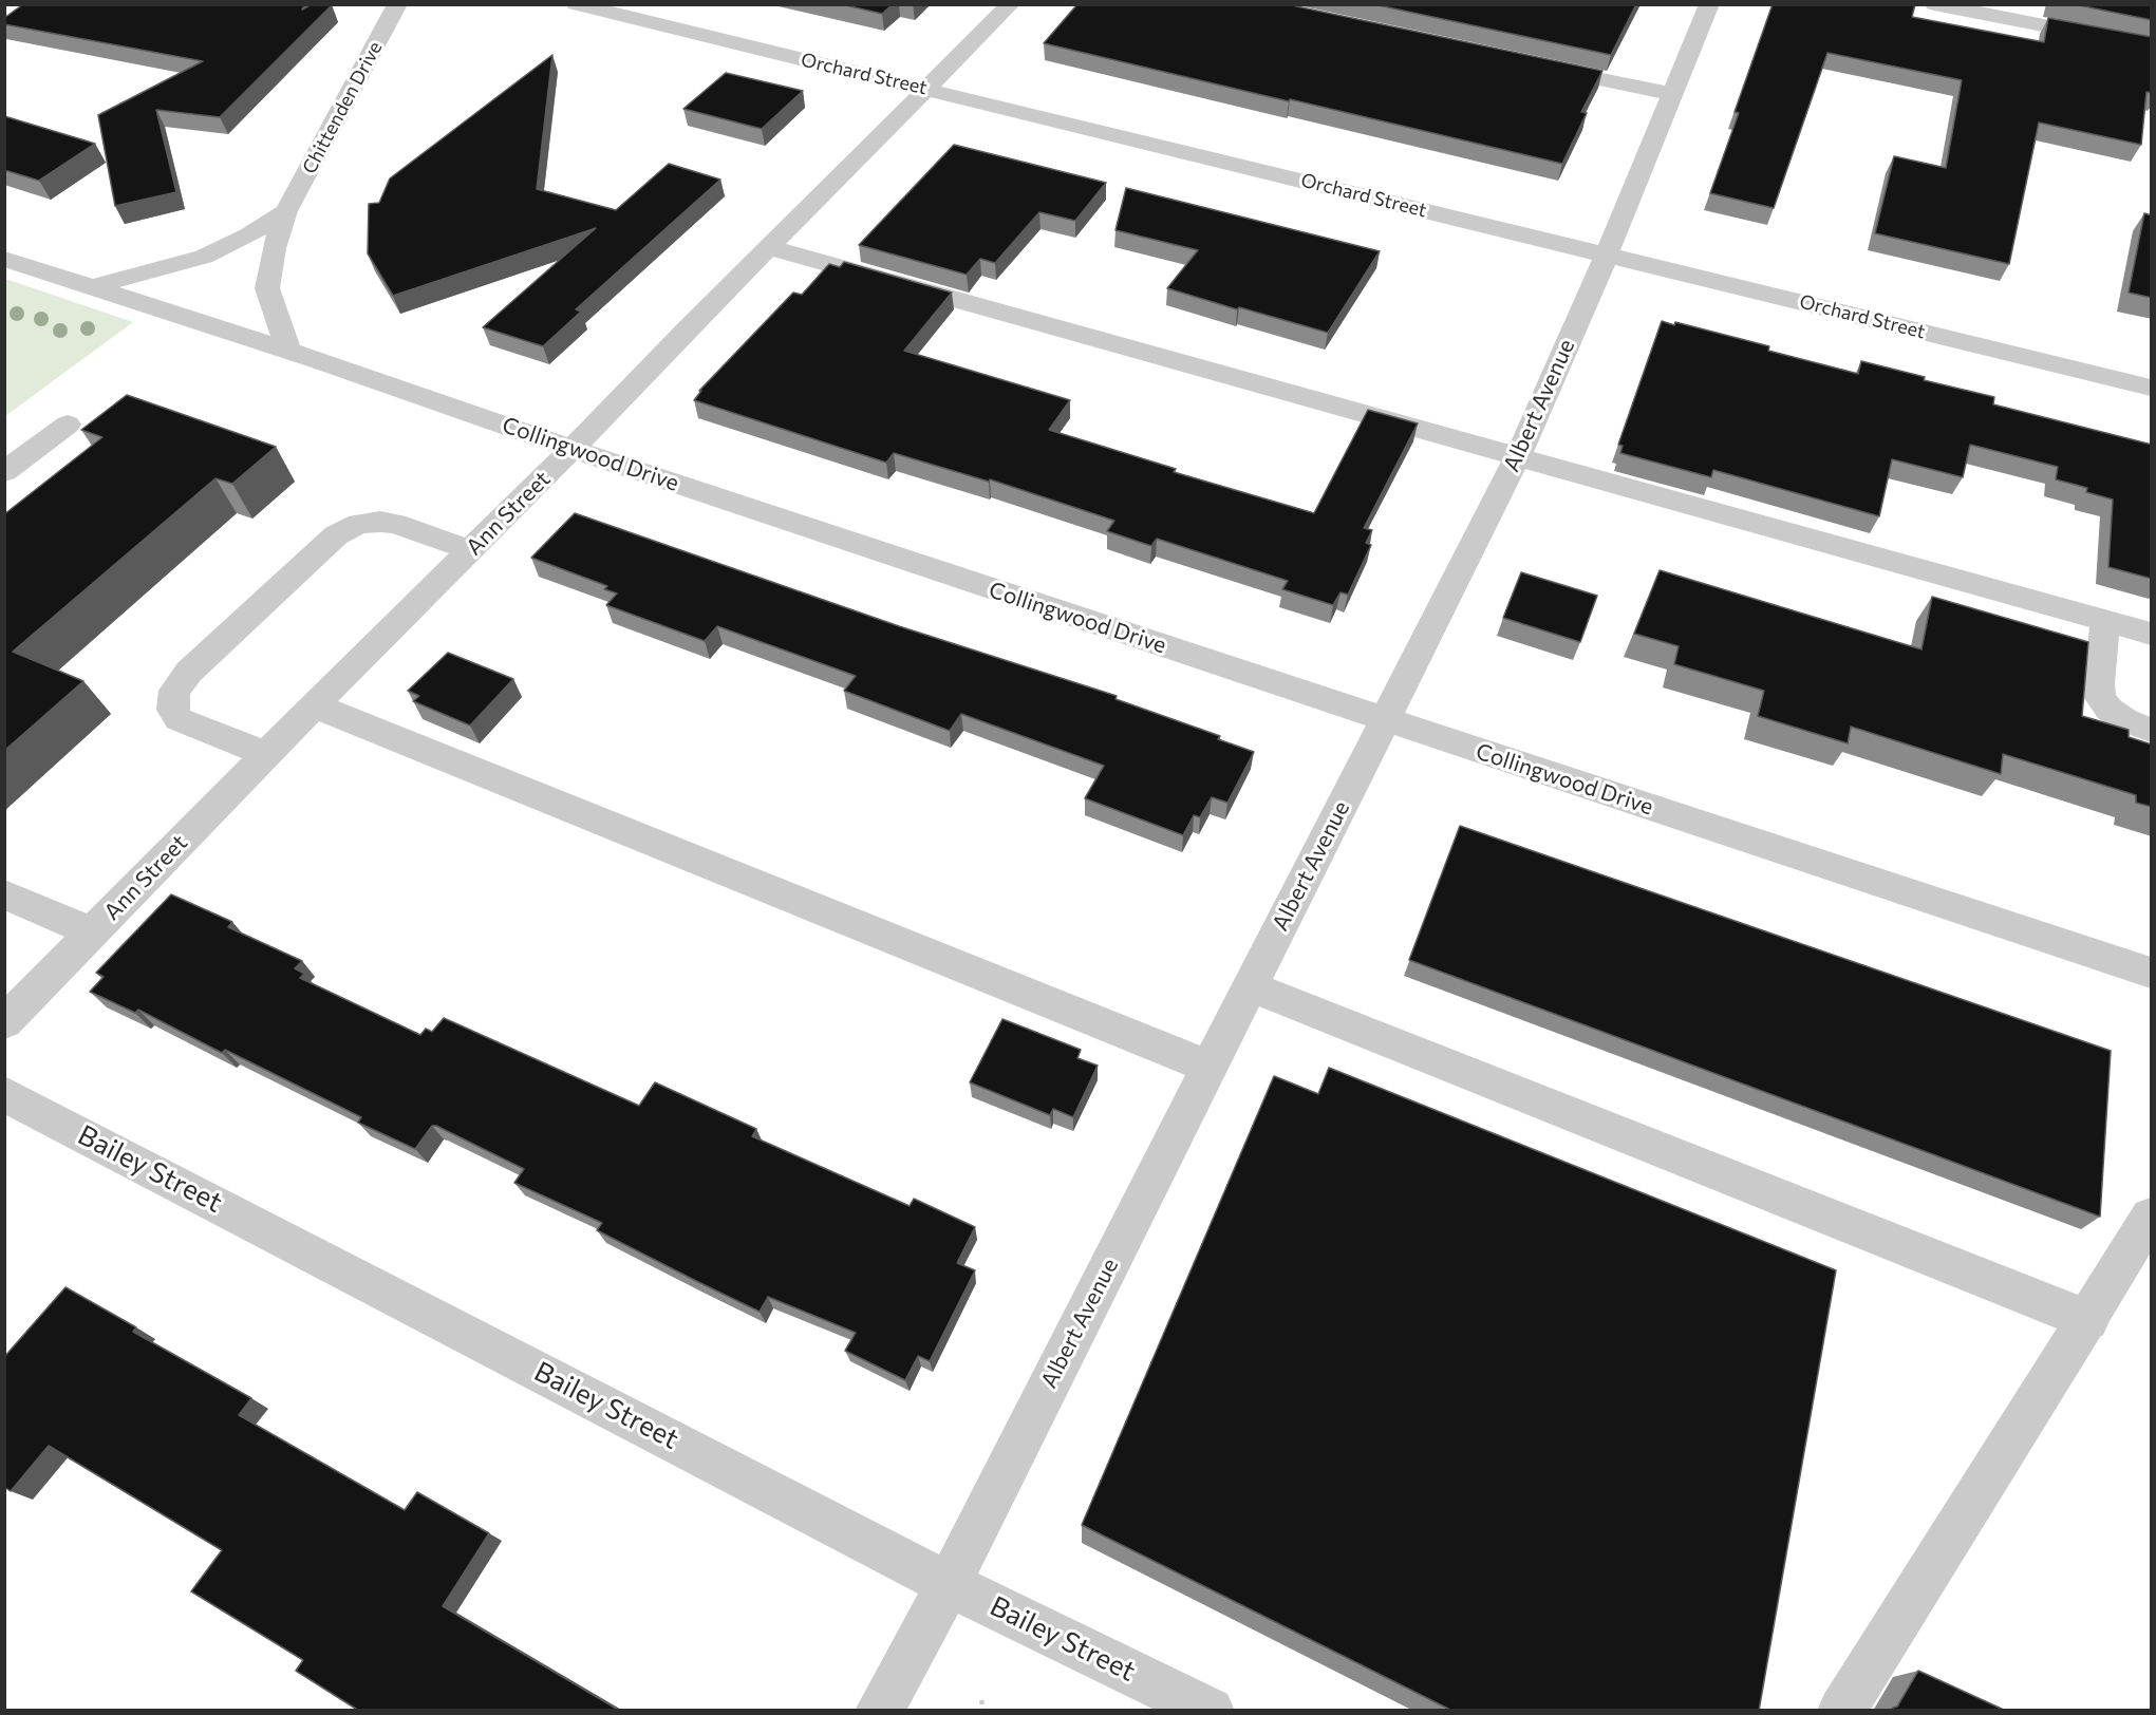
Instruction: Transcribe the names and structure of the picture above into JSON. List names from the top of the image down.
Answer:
{
  "streets": {
    "street": [
      "Orchard Street",
      "Chittenden Drive",
      "Albert Avenue",
      "Collingwood Drive",
      "Ann Street",
      "Bailey Street"
    ]
  },
  "crossings": [
    ["Orchard Street", "Albert Avenue"],
    ["Orchard Street", "Ann Street"],
    ["Chittenden Drive", "Collingwood Drive"],
    ["Albert Avenue", "Collingwood Drive"],
    ["Albert Avenue", "Bailey Street"],
    ["Collingwood Drive", "Ann Street"]
  ]
}
